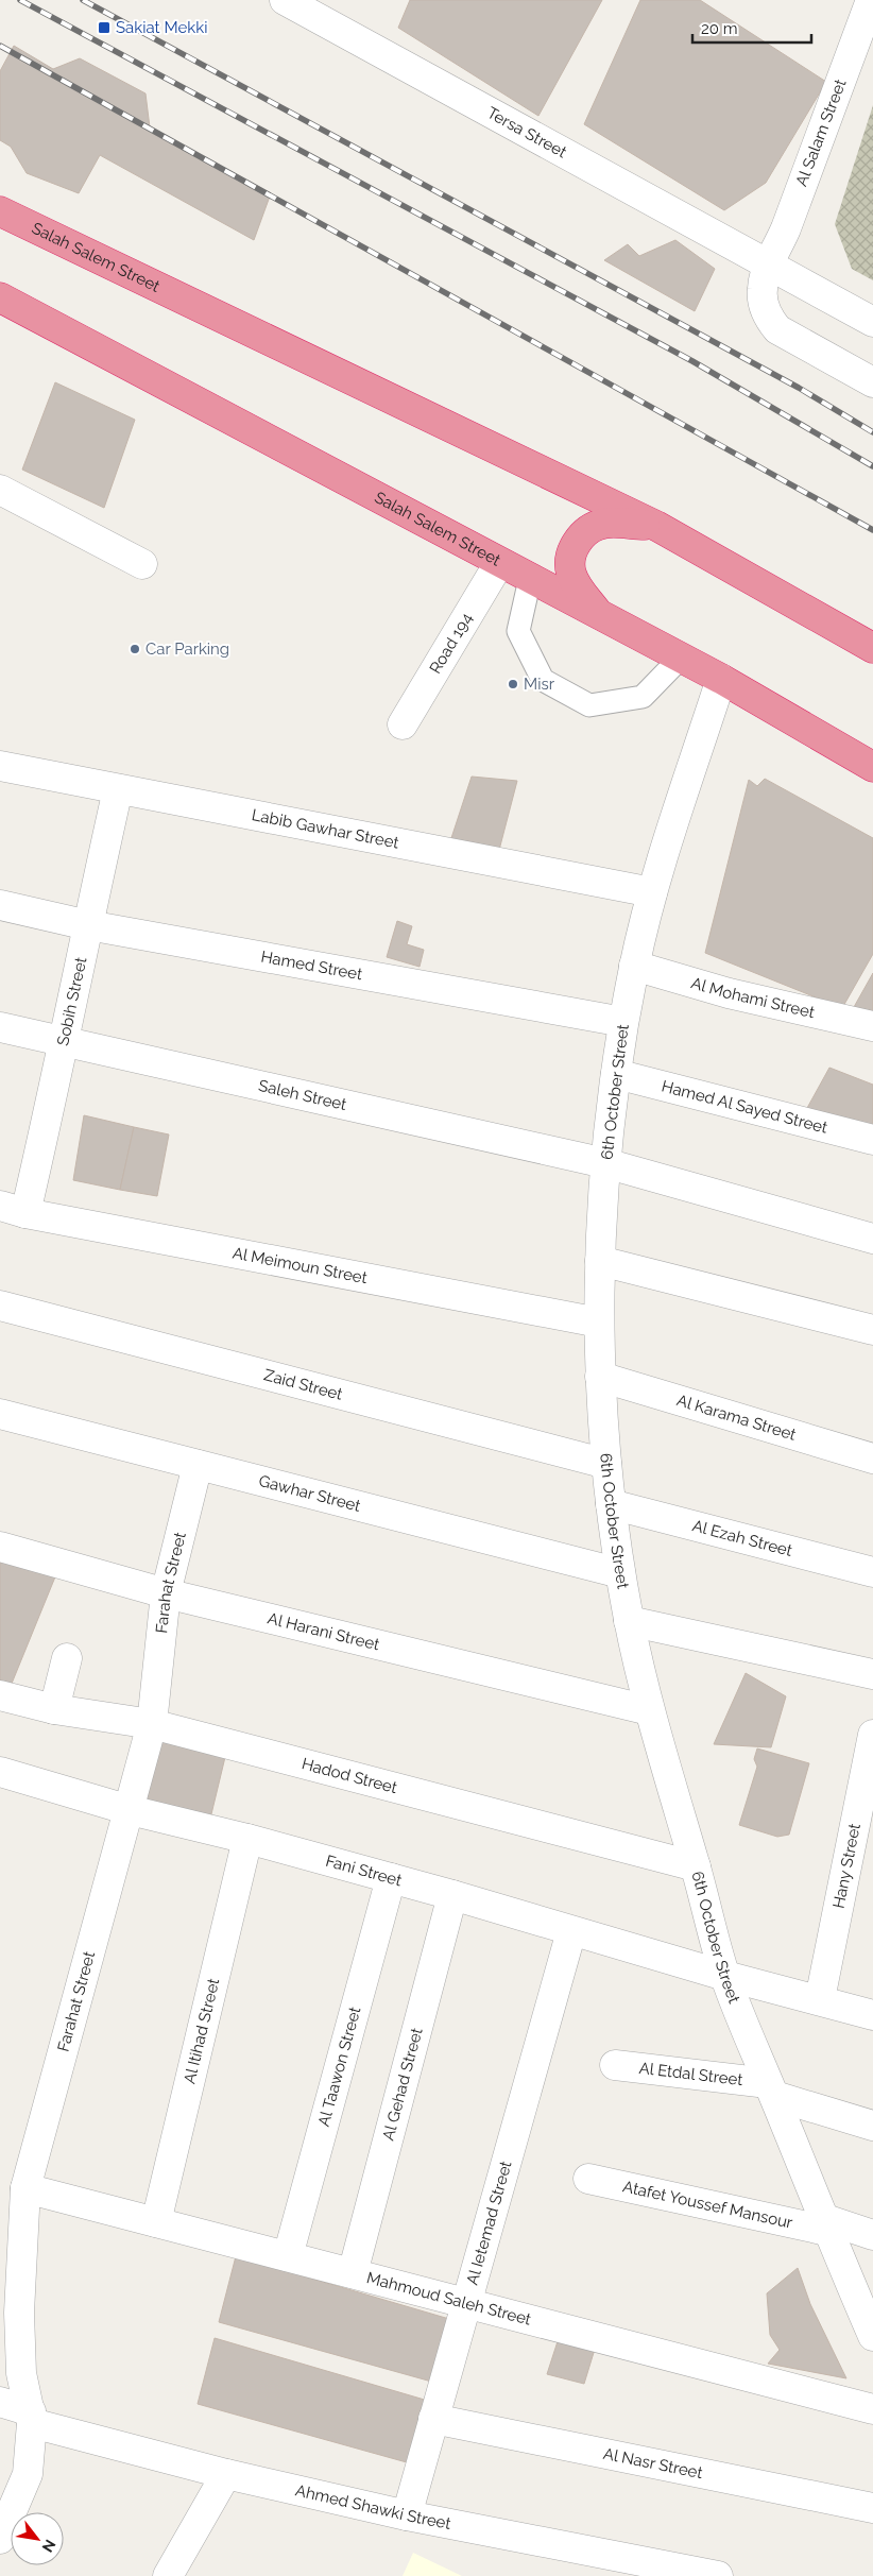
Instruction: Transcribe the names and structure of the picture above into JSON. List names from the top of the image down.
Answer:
{
  "streets": {
    "highway": ["Salah Salem Street"],
    "street": [
      "Tersa Street",
      "Al Salam Street",
      "Road 194",
      "Labib Gawhar Street",
      "Hamed Street",
      "Al Mohami Street",
      "Sobih Street",
      "6th October Street",
      "Saleh Street",
      "Hamed Al Sayed Street",
      "Al Meimoun Street",
      "Zaid Street",
      "Al Karama Street",
      "Gawhar Street",
      "Al Ezah Street",
      "Farahat Street",
      "Al Harani Street",
      "Hadod Street",
      "Hany Street",
      "Fani Street",
      "Al Itihad Street",
      "Al Taawon Street",
      "Al Etdal Street",
      "Al Gehad Street",
      "Atafet Youssef Mansour",
      "Al Ietemad Street",
      "Mahmoud Saleh Street",
      "Al Nasr Street",
      "Ahmed Shawki Street"
    ]
  },
  "crossings": [
    ["Tersa Street", "Al Salam Street"],
    ["Salah Salem Street", "Road 194"],
    ["Salah Salem Street", "6th October Street"],
    ["Labib Gawhar Street", "Sobih Street"],
    ["Labib Gawhar Street", "6th October Street"],
    ["Hamed Street", "Sobih Street"],
    ["Hamed Street", "6th October Street"],
    ["Al Mohami Street", "6th October Street"],
    ["Sobih Street", "Saleh Street"],
    ["Sobih Street", "Al Meimoun Street"],
    ["6th October Street", "Saleh Street"],
    ["6th October Street", "Hamed Al Sayed Street"],
    ["6th October Street", "Al Meimoun Street"],
    ["6th October Street", "Zaid Street"],
    ["6th October Street", "Al Karama Street"],
    ["6th October Street", "Gawhar Street"],
    ["6th October Street", "Al Ezah Street"],
    ["6th October Street", "Al Harani Street"],
    ["6th October Street", "Hadod Street"],
    ["6th October Street", "Fani Street"],
    ["6th October Street", "Al Etdal Street"],
    ["6th October Street", "Atafet Youssef Mansour"],
    ["Gawhar Street", "Farahat Street"],
    ["Farahat Street", "Al Harani Street"],
    ["Farahat Street", "Hadod Street"],
    ["Farahat Street", "Fani Street"],
    ["Farahat Street", "Mahmoud Saleh Street"],
    ["Farahat Street", "Ahmed Shawki Street"],
    ["Hany Street", "Fani Street"],
    ["Fani Street", "Al Itihad Street"],
    ["Fani Street", "Al Taawon Street"],
    ["Fani Street", "Al Gehad Street"],
    ["Fani Street", "Al Ietemad Street"],
    ["Al Itihad Street", "Mahmoud Saleh Street"],
    ["Al Taawon Street", "Mahmoud Saleh Street"],
    ["Al Gehad Street", "Mahmoud Saleh Street"],
    ["Al Ietemad Street", "Mahmoud Saleh Street"],
    ["Al Ietemad Street", "Al Nasr Street"],
    ["Al Ietemad Street", "Ahmed Shawki Street"]
  ],
  "places": {
    "transit": ["Sakiat Mekki"],
    "other": ["Car Parking", "Misr"]
  },
  "scale_bar": "20 m",
  "north": "bottom right"
}
